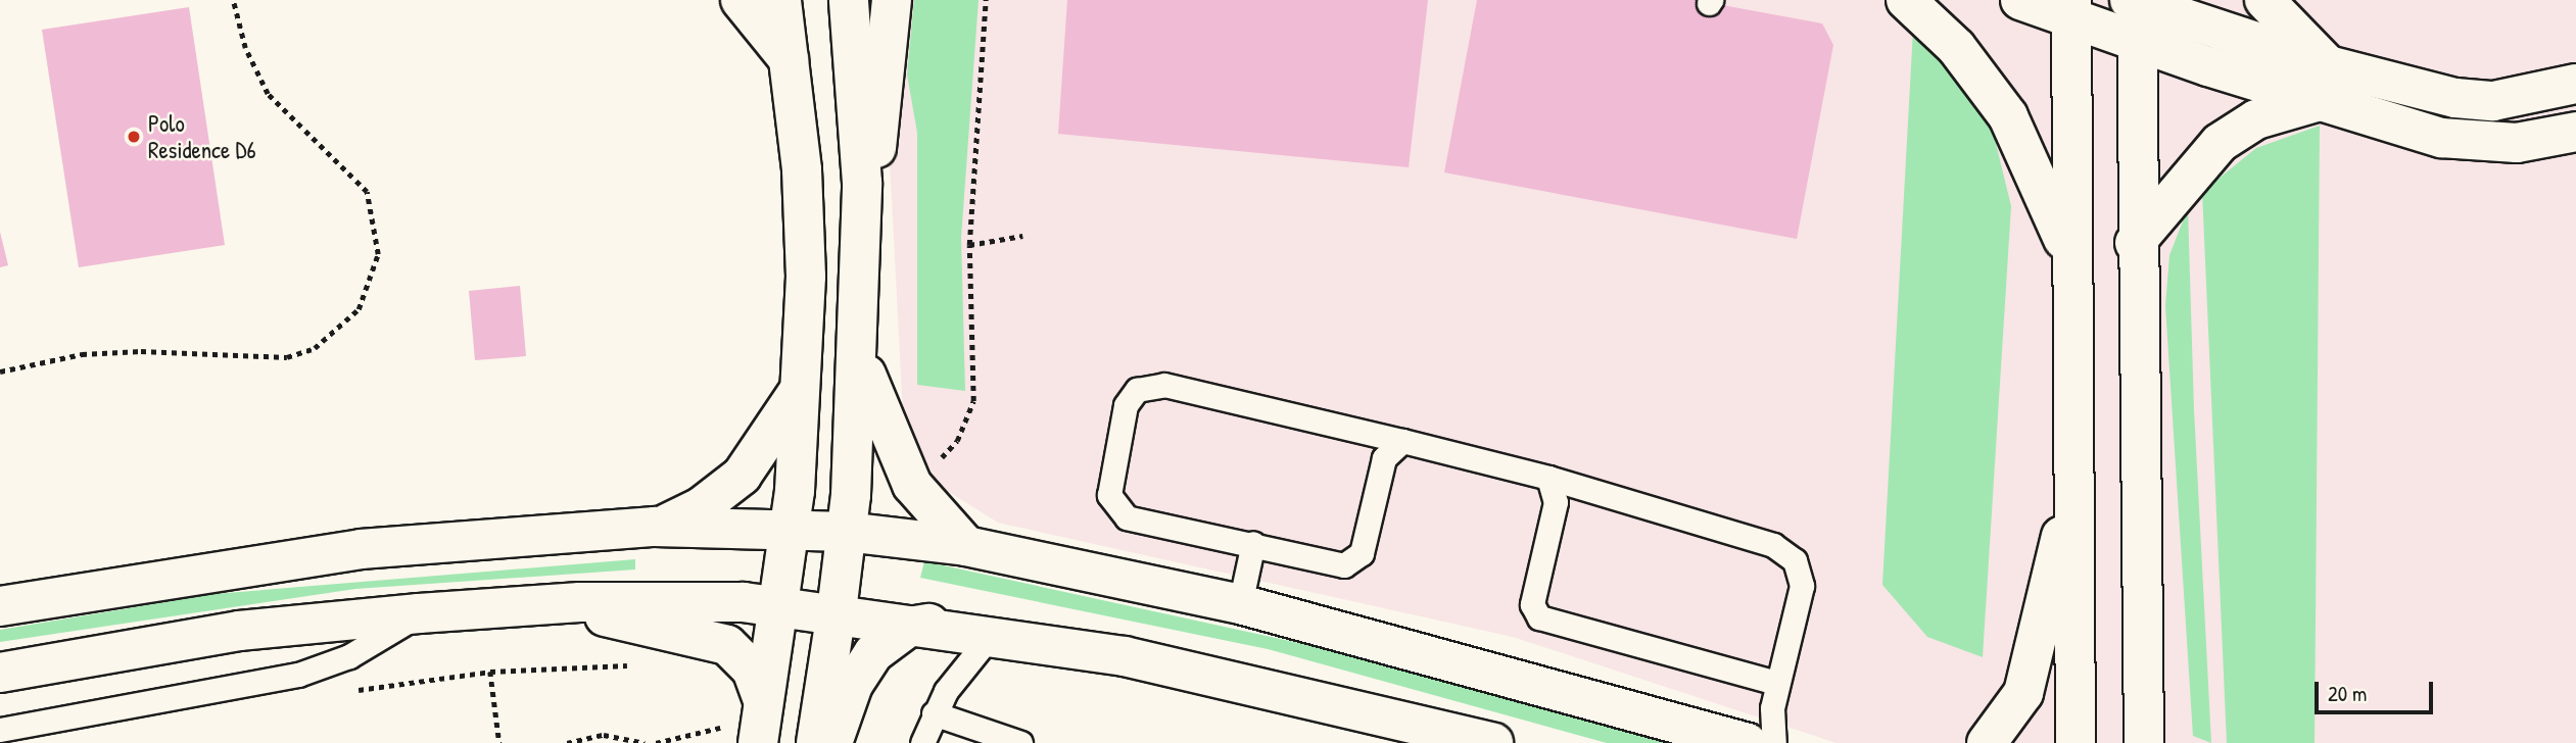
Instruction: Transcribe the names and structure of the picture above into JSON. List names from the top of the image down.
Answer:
{
  "places": ["Polo Residence D6"],
  "scale_bar": "20 m"
}
